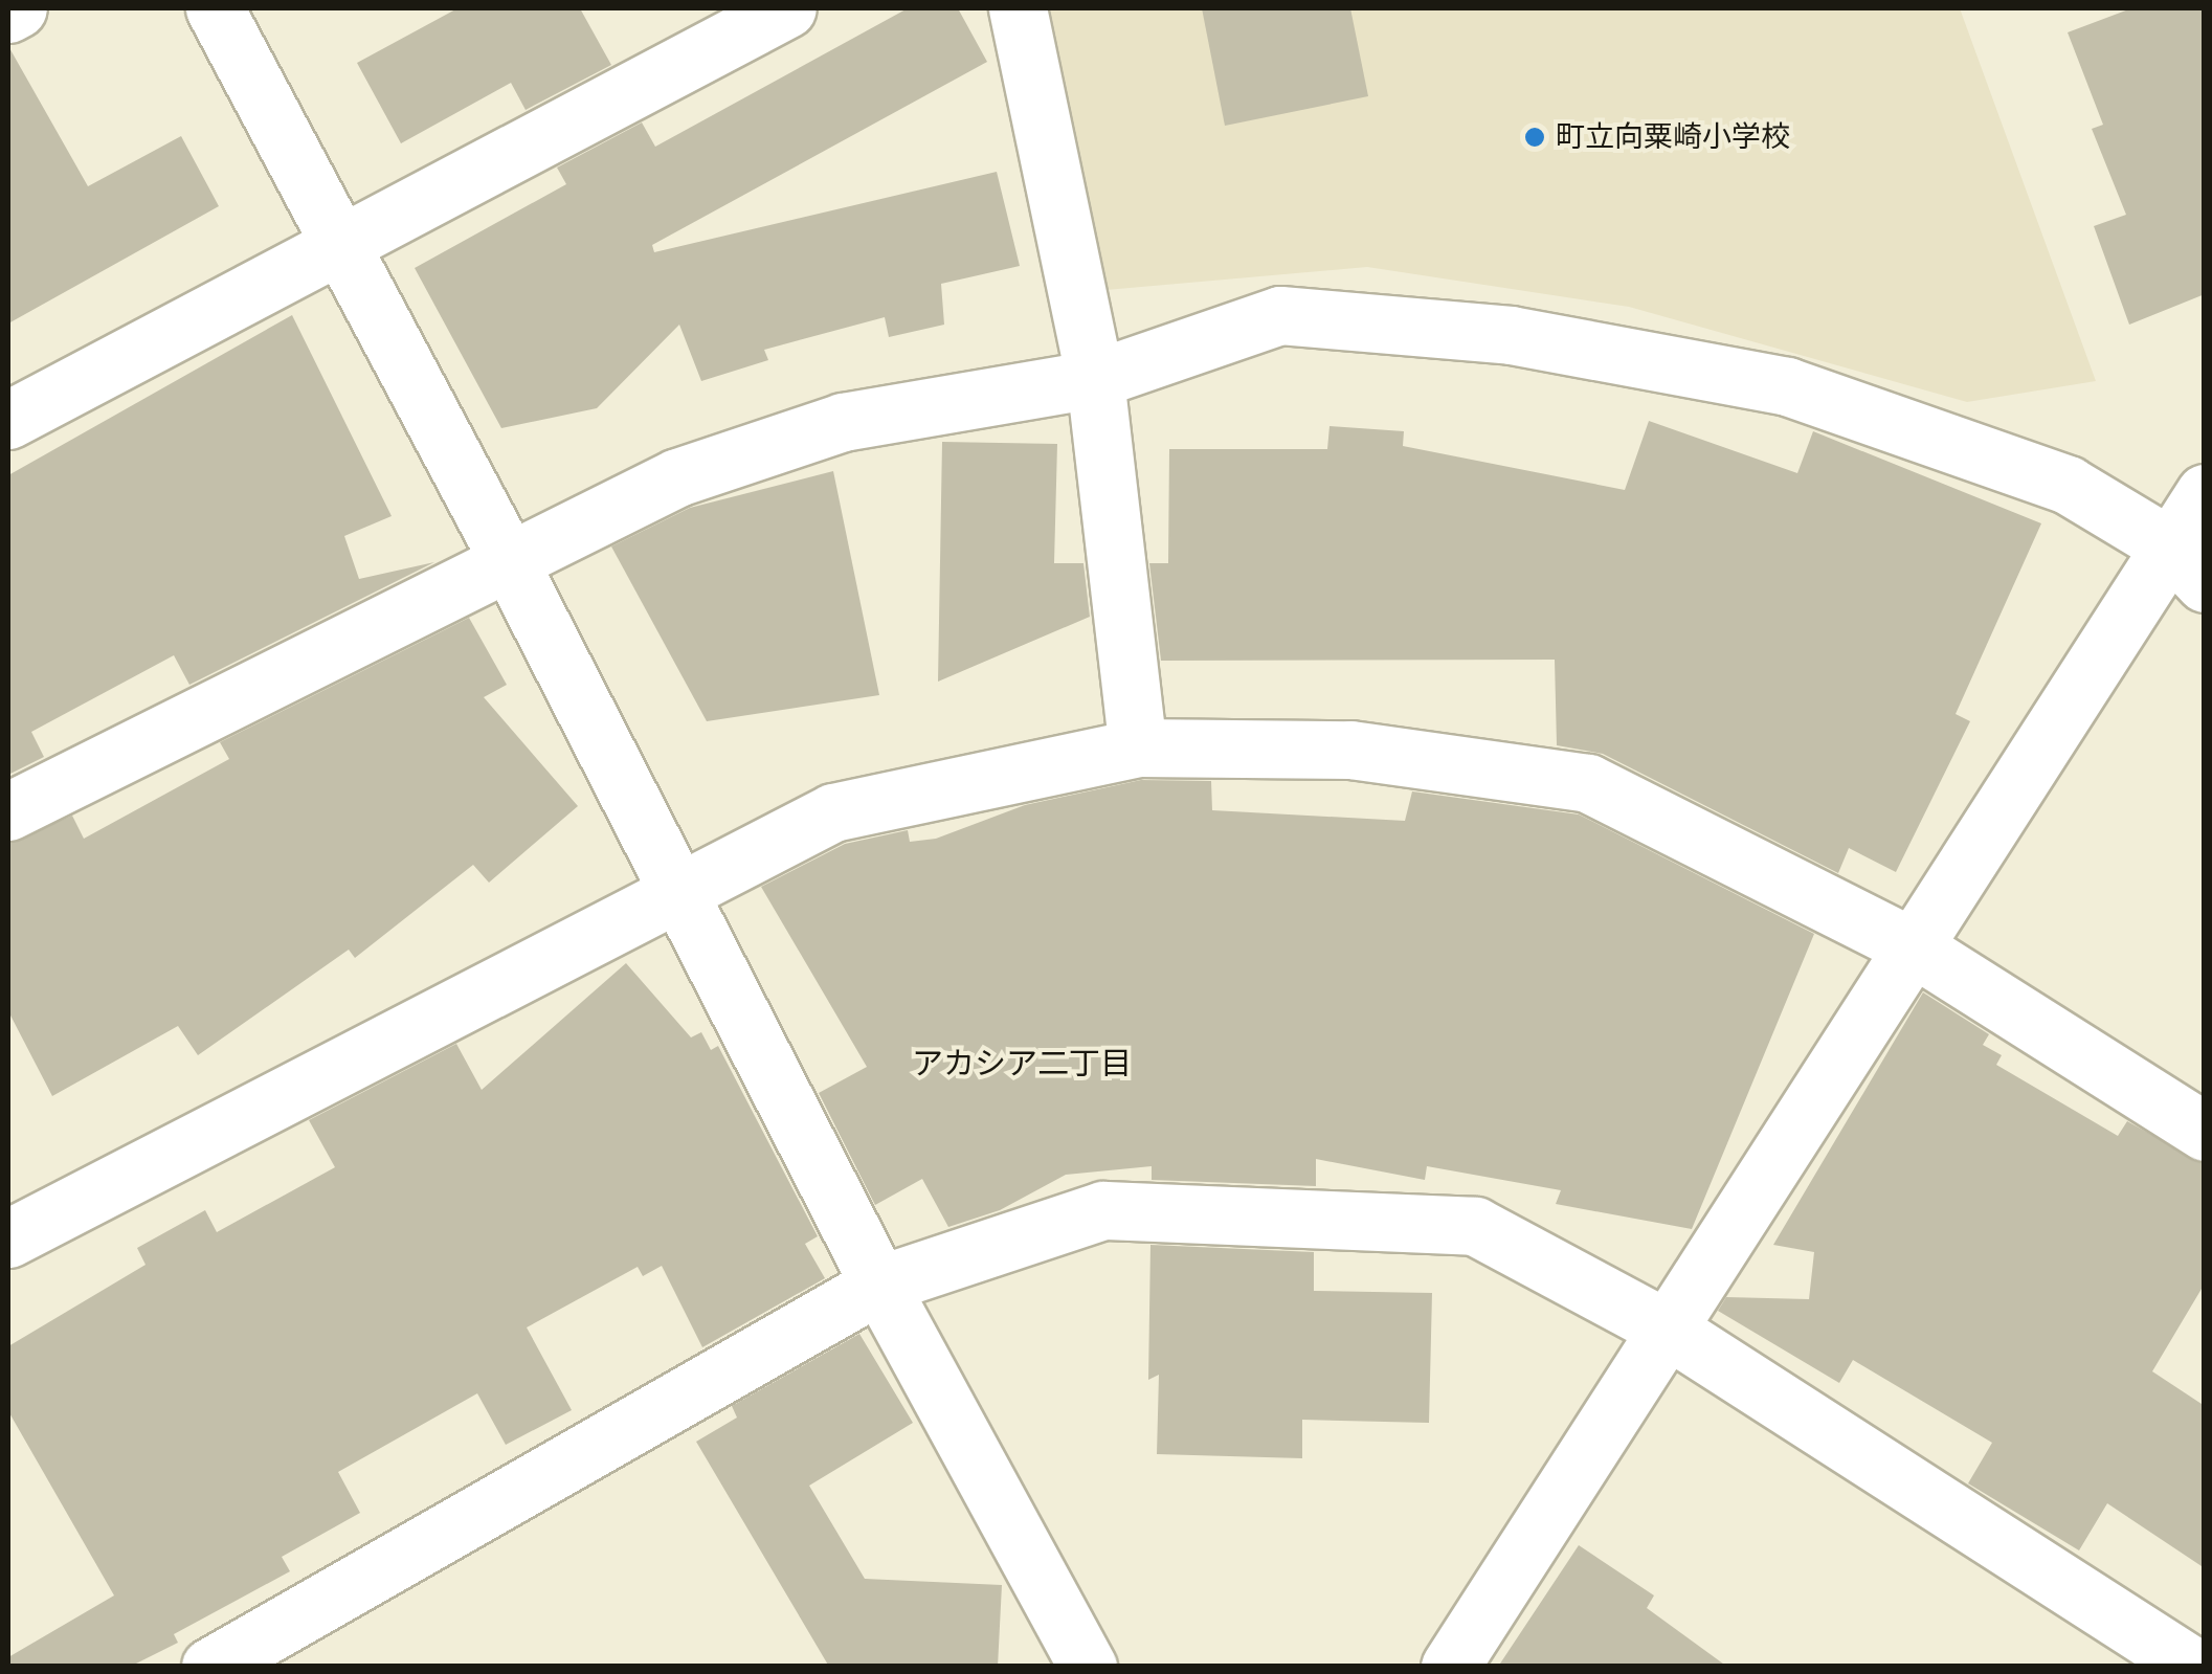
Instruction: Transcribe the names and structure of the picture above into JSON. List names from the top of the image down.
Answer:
{
  "districts": ["アカシア二丁目"],
  "places": ["町立向粟崎小学校"]
}
